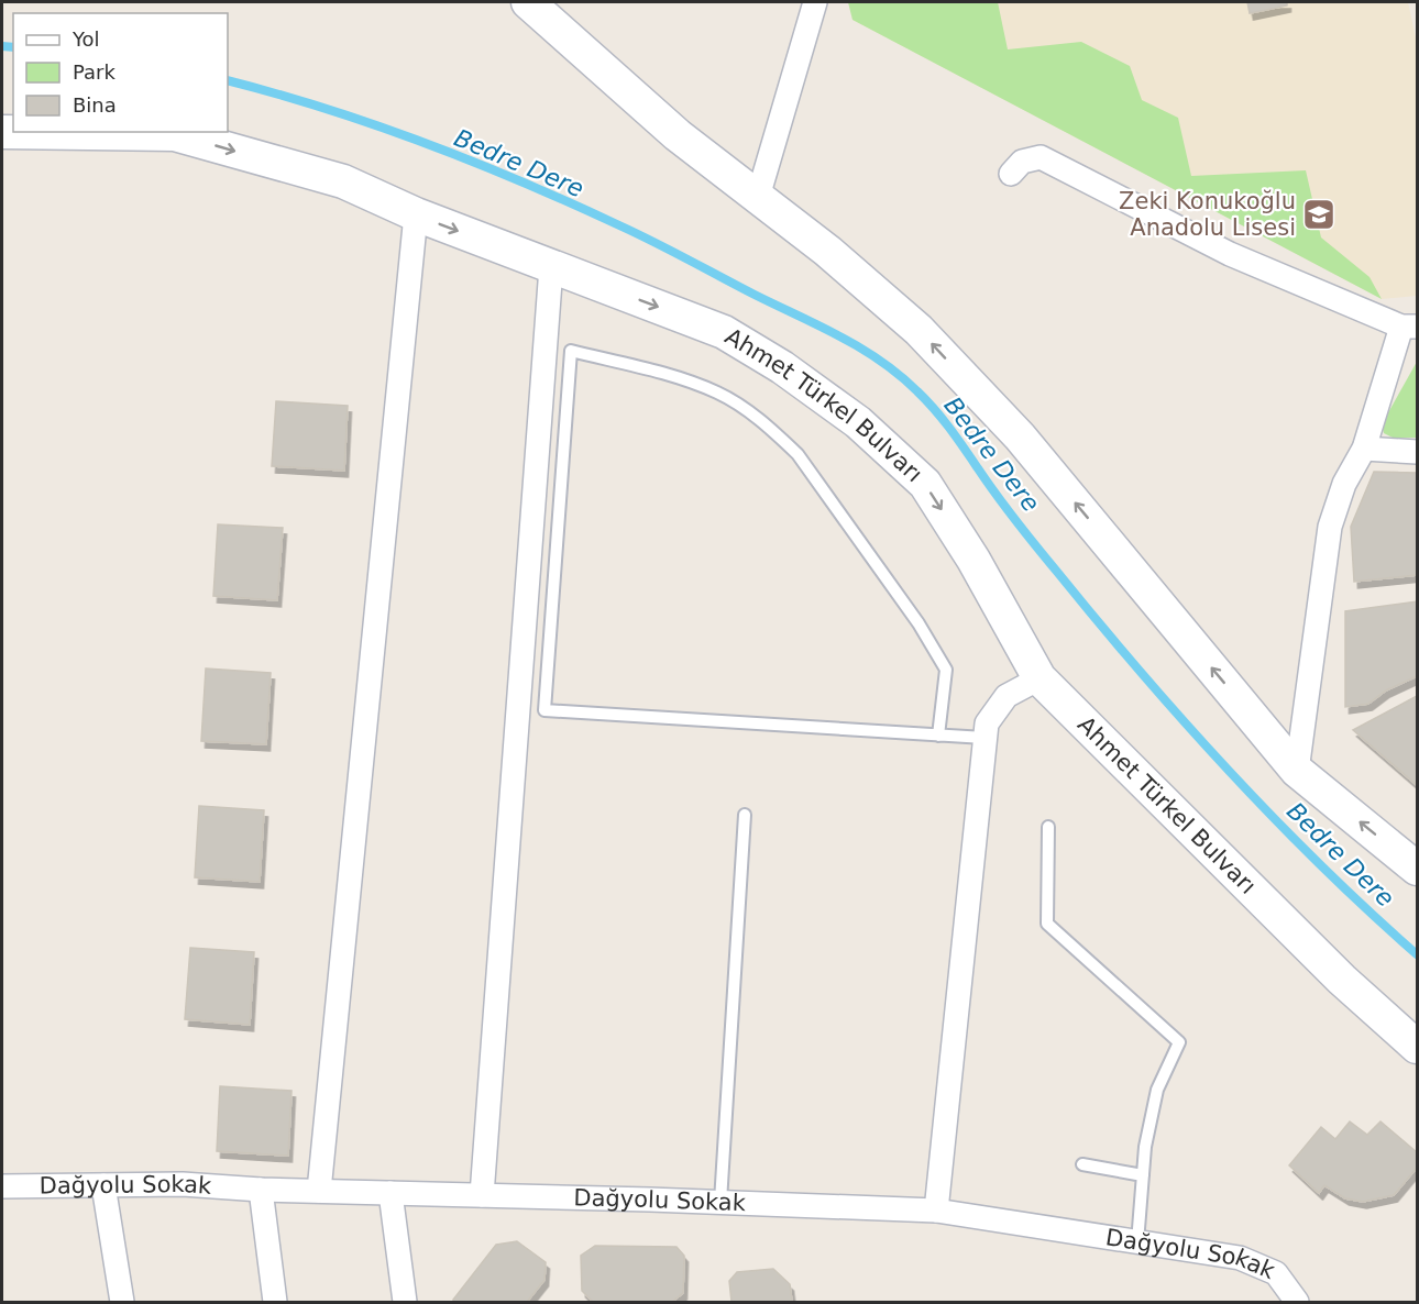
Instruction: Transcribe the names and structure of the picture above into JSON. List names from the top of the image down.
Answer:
{
  "streets": {
    "main road": ["Ahmet Türkel Bulvarı"],
    "street": ["Dağyolu Sokak"]
  },
  "water": ["Bedre Dere"],
  "places": {
    "school or university": ["Zeki Konukoğlu Anadolu Lisesi"]
  },
  "legend": ["Yol", "Park", "Bina"]
}
